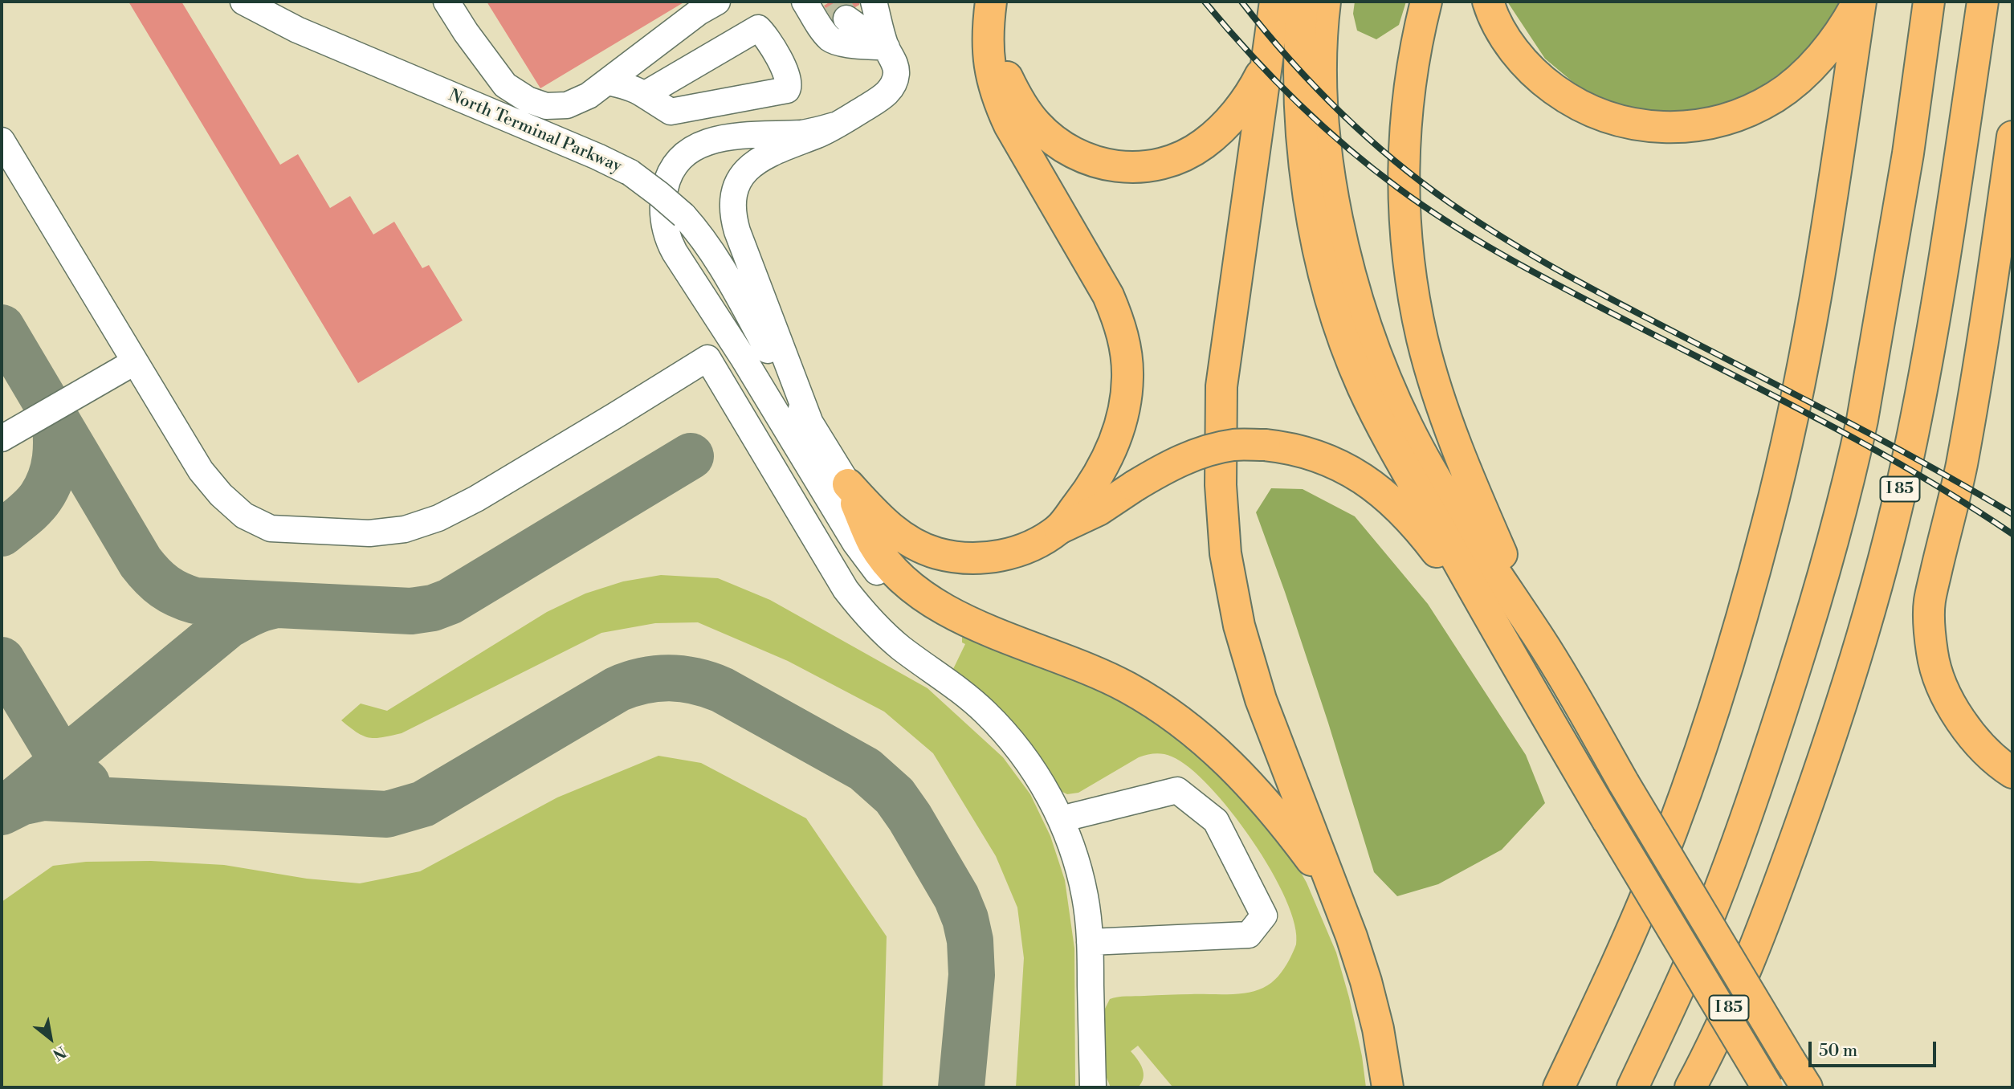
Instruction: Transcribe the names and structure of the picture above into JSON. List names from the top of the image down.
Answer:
{
  "streets": {
    "main road": ["I 85"],
    "street": ["North Terminal Parkway"]
  },
  "scale_bar": "50 m",
  "north": "bottom right"
}
